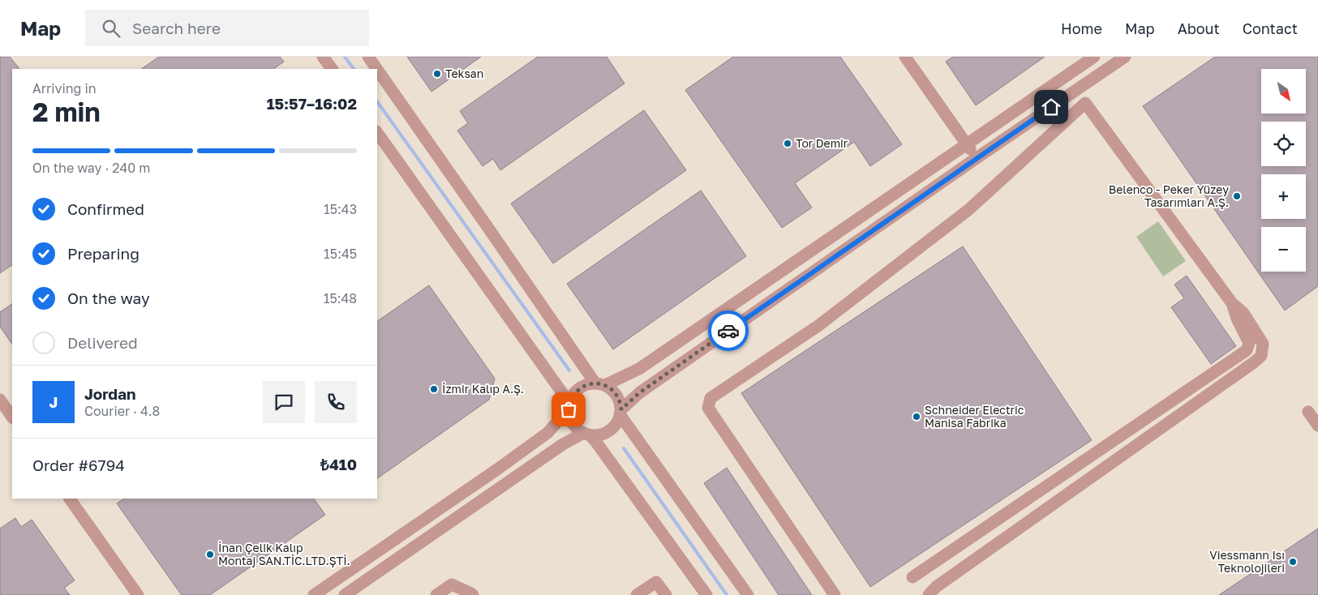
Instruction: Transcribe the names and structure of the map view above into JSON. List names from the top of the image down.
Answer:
{
  "places": [
    "Teksan",
    "Tor Demir",
    "Belenco - Peker Yüzey Tasarımları A.Ş.",
    "İzmir Kalıp A.Ş.",
    "Schneider Electric Manisa Fabrika",
    "İnan Çelik Kalıp Montaj SAN.TİC.LTD.ŞTİ.",
    "Viessmann Isı Teknolojileri"
  ],
  "north": "bottom right",
  "page": {
    "header": "Map",
    "search": "Search here",
    "nav": [
      "Home",
      "Map",
      "About",
      "Contact"
    ],
    "map_buttons": ["+", "−"],
    "heading": ["2 min", "Arriving in", "15:57–16:02"],
    "panel": [
      "Jordan",
      "Courier · 4.8",
      "Order #6794",
      "₺410"
    ],
    "bar": "On the way · 240 m",
    "list": [
      ["Confirmed", "15:43"],
      ["Preparing", "15:45"],
      ["On the way", "15:48"],
      "Delivered"
    ],
    "round": "J"
  }
}
